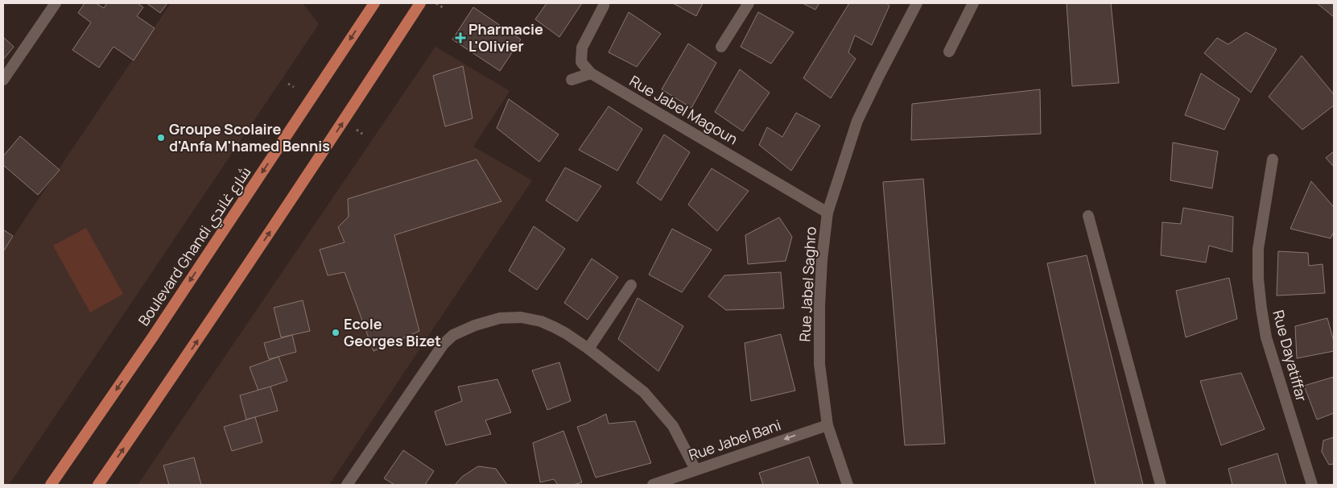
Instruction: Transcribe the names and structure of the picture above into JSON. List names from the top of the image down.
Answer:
{
  "streets": {
    "main road": ["Boulevard Ghandi شارع غاندي"],
    "street": [
      "Rue Jabel Magoun",
      "Rue Jabel Saghro",
      "Rue Dayatiffar",
      "Rue Jabel Bani"
    ]
  },
  "crossings": [
    ["Rue Jabel Magoun", "Rue Jabel Saghro"],
    ["Rue Jabel Saghro", "Rue Jabel Bani"]
  ],
  "one_way": ["Rue Jabel Bani"],
  "places": {
    "health": ["Pharmacie L'Olivier"],
    "other": ["Groupe Scolaire d'Anfa M'hamed Bennis", "Ecole Georges Bizet"]
  }
}
